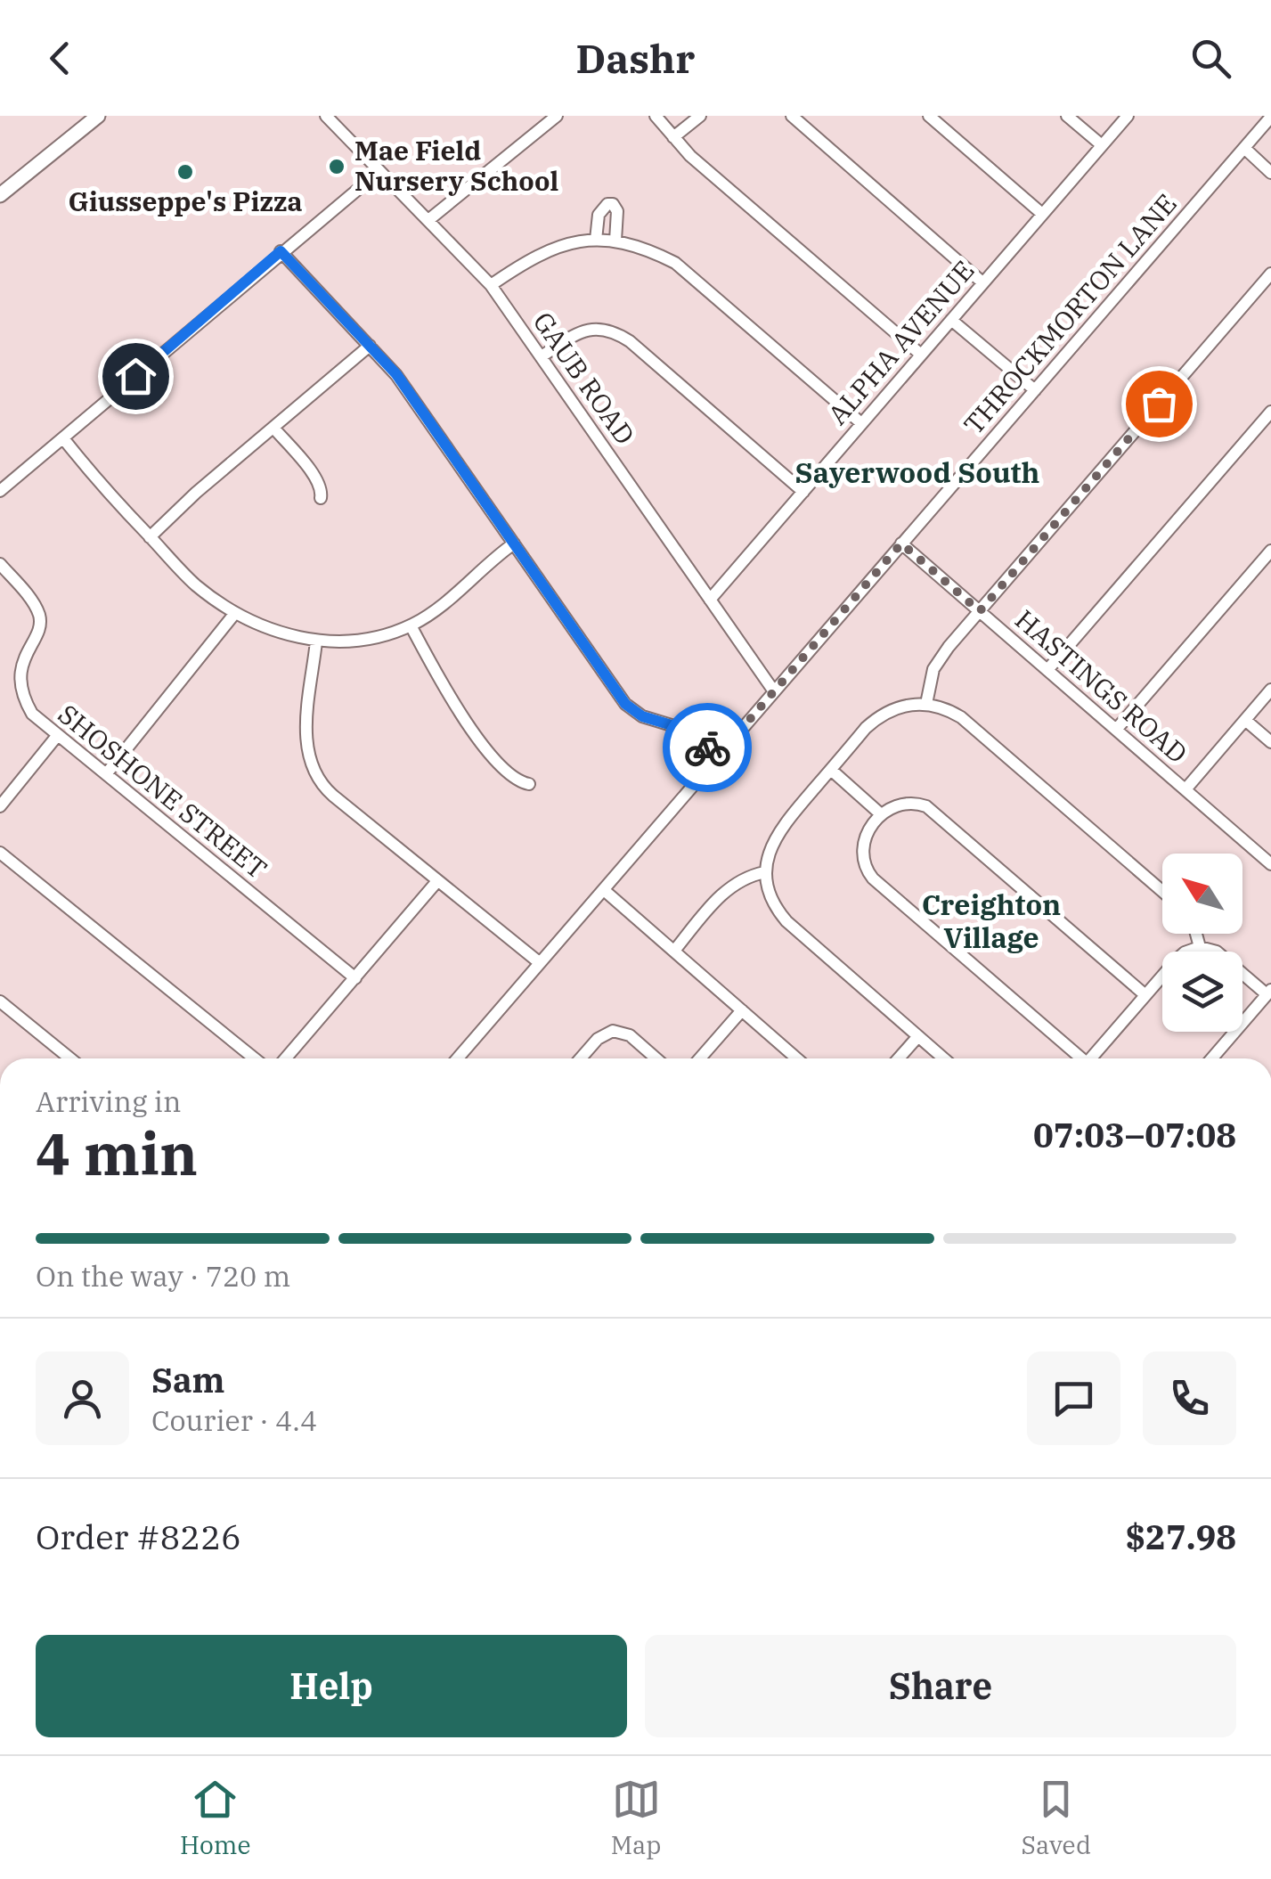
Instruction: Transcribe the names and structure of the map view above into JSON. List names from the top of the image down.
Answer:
{
  "streets": {
    "street": [
      "THROCKMORTON LANE",
      "ALPHA AVENUE",
      "GAUB ROAD",
      "HASTINGS ROAD",
      "SHOSHONE STREET"
    ]
  },
  "crossings": [
    ["THROCKMORTON LANE", "GAUB ROAD"],
    ["THROCKMORTON LANE", "HASTINGS ROAD"],
    ["ALPHA AVENUE", "GAUB ROAD"]
  ],
  "districts": ["Sayerwood South", "Creighton Village"],
  "places": ["Mae Field Nursery School", "Giusseppe's Pizza"],
  "north": "top left",
  "page": {
    "header": "Dashr",
    "heading": ["4 min", "Arriving in", "07:03–07:08"],
    "panel": [
      "Sam",
      "Courier · 4.4",
      "Order #8226",
      "$27.98"
    ],
    "bar": "On the way · 720 m",
    "buttons": ["Help", "Share"],
    "tabs": ["Home", "Map", "Saved"]
  }
}
